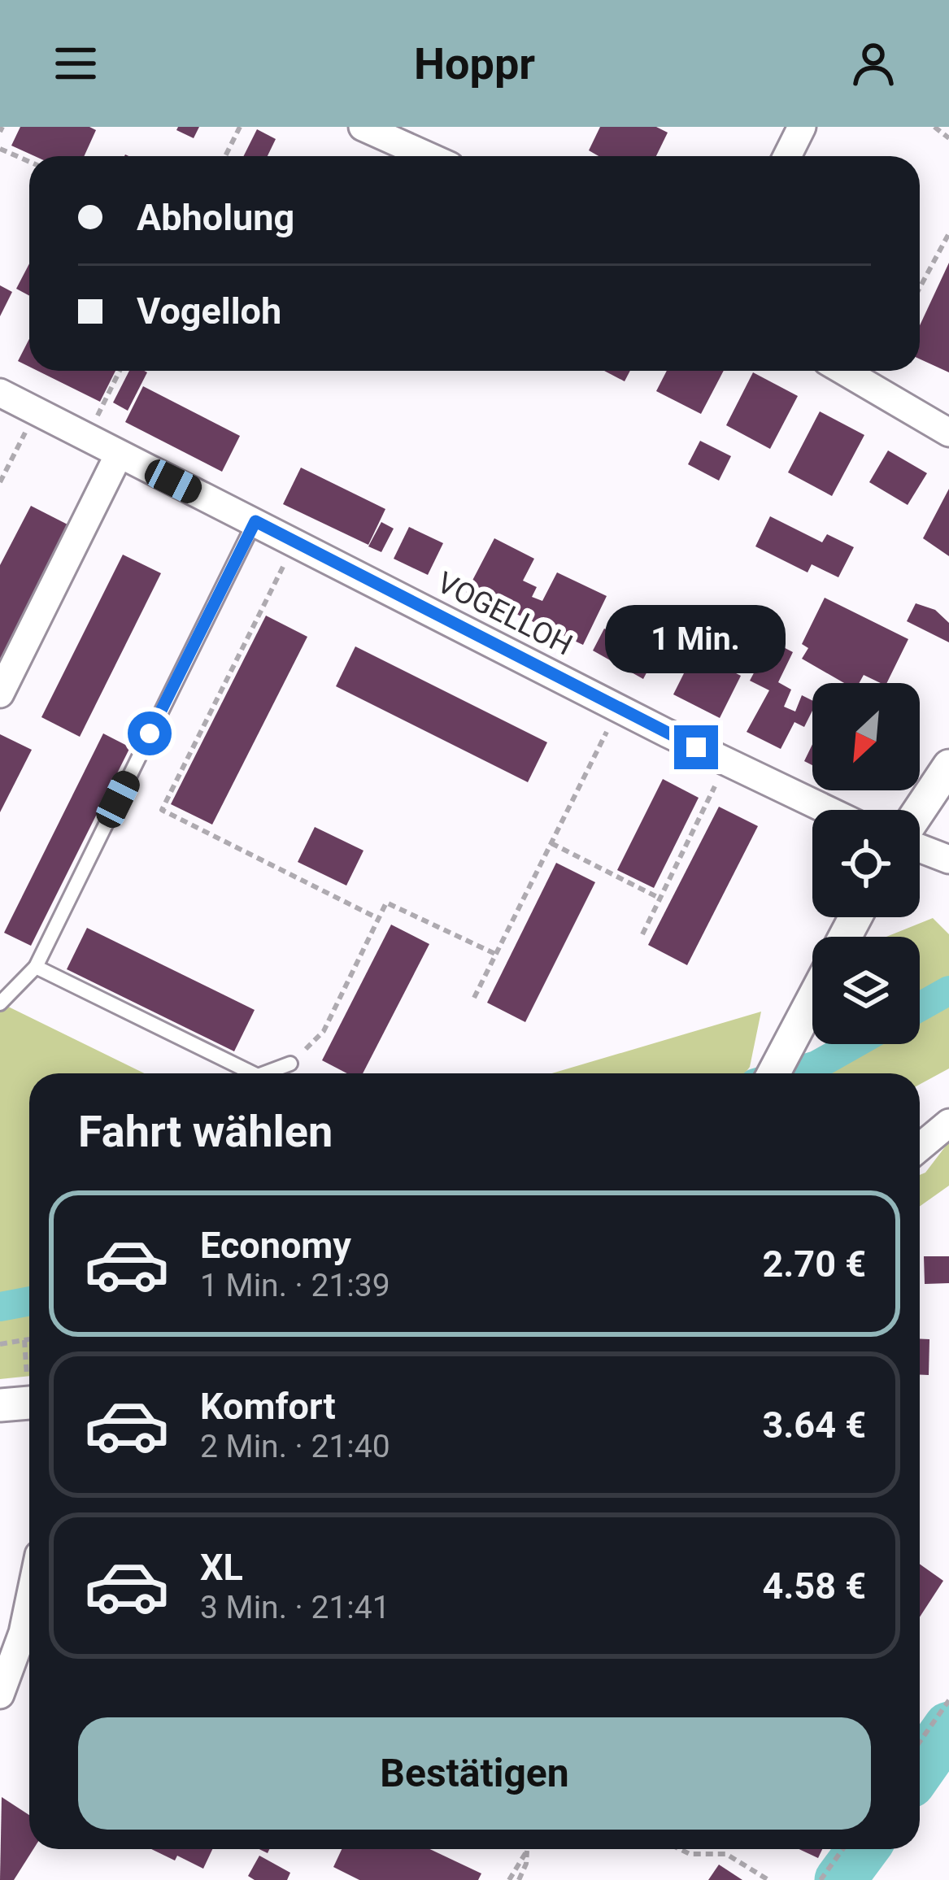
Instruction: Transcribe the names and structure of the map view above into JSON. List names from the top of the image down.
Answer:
{
  "streets": {
    "street": ["VOGELLOH"]
  },
  "north": "bottom left",
  "page": {
    "header": "Hoppr",
    "banner": ["Abholung", "Vogelloh"],
    "bubble": "1 Min.",
    "heading": "Fahrt wählen",
    "list": [
      {
        "name": "Economy",
        "note": "1 Min. · 21:39",
        "value": "2.70 €"
      },
      {
        "name": "Komfort",
        "note": "2 Min. · 21:40",
        "value": "3.64 €"
      },
      {
        "name": "XL",
        "note": "3 Min. · 21:41",
        "value": "4.58 €"
      }
    ],
    "buttons": "Bestätigen"
  }
}
